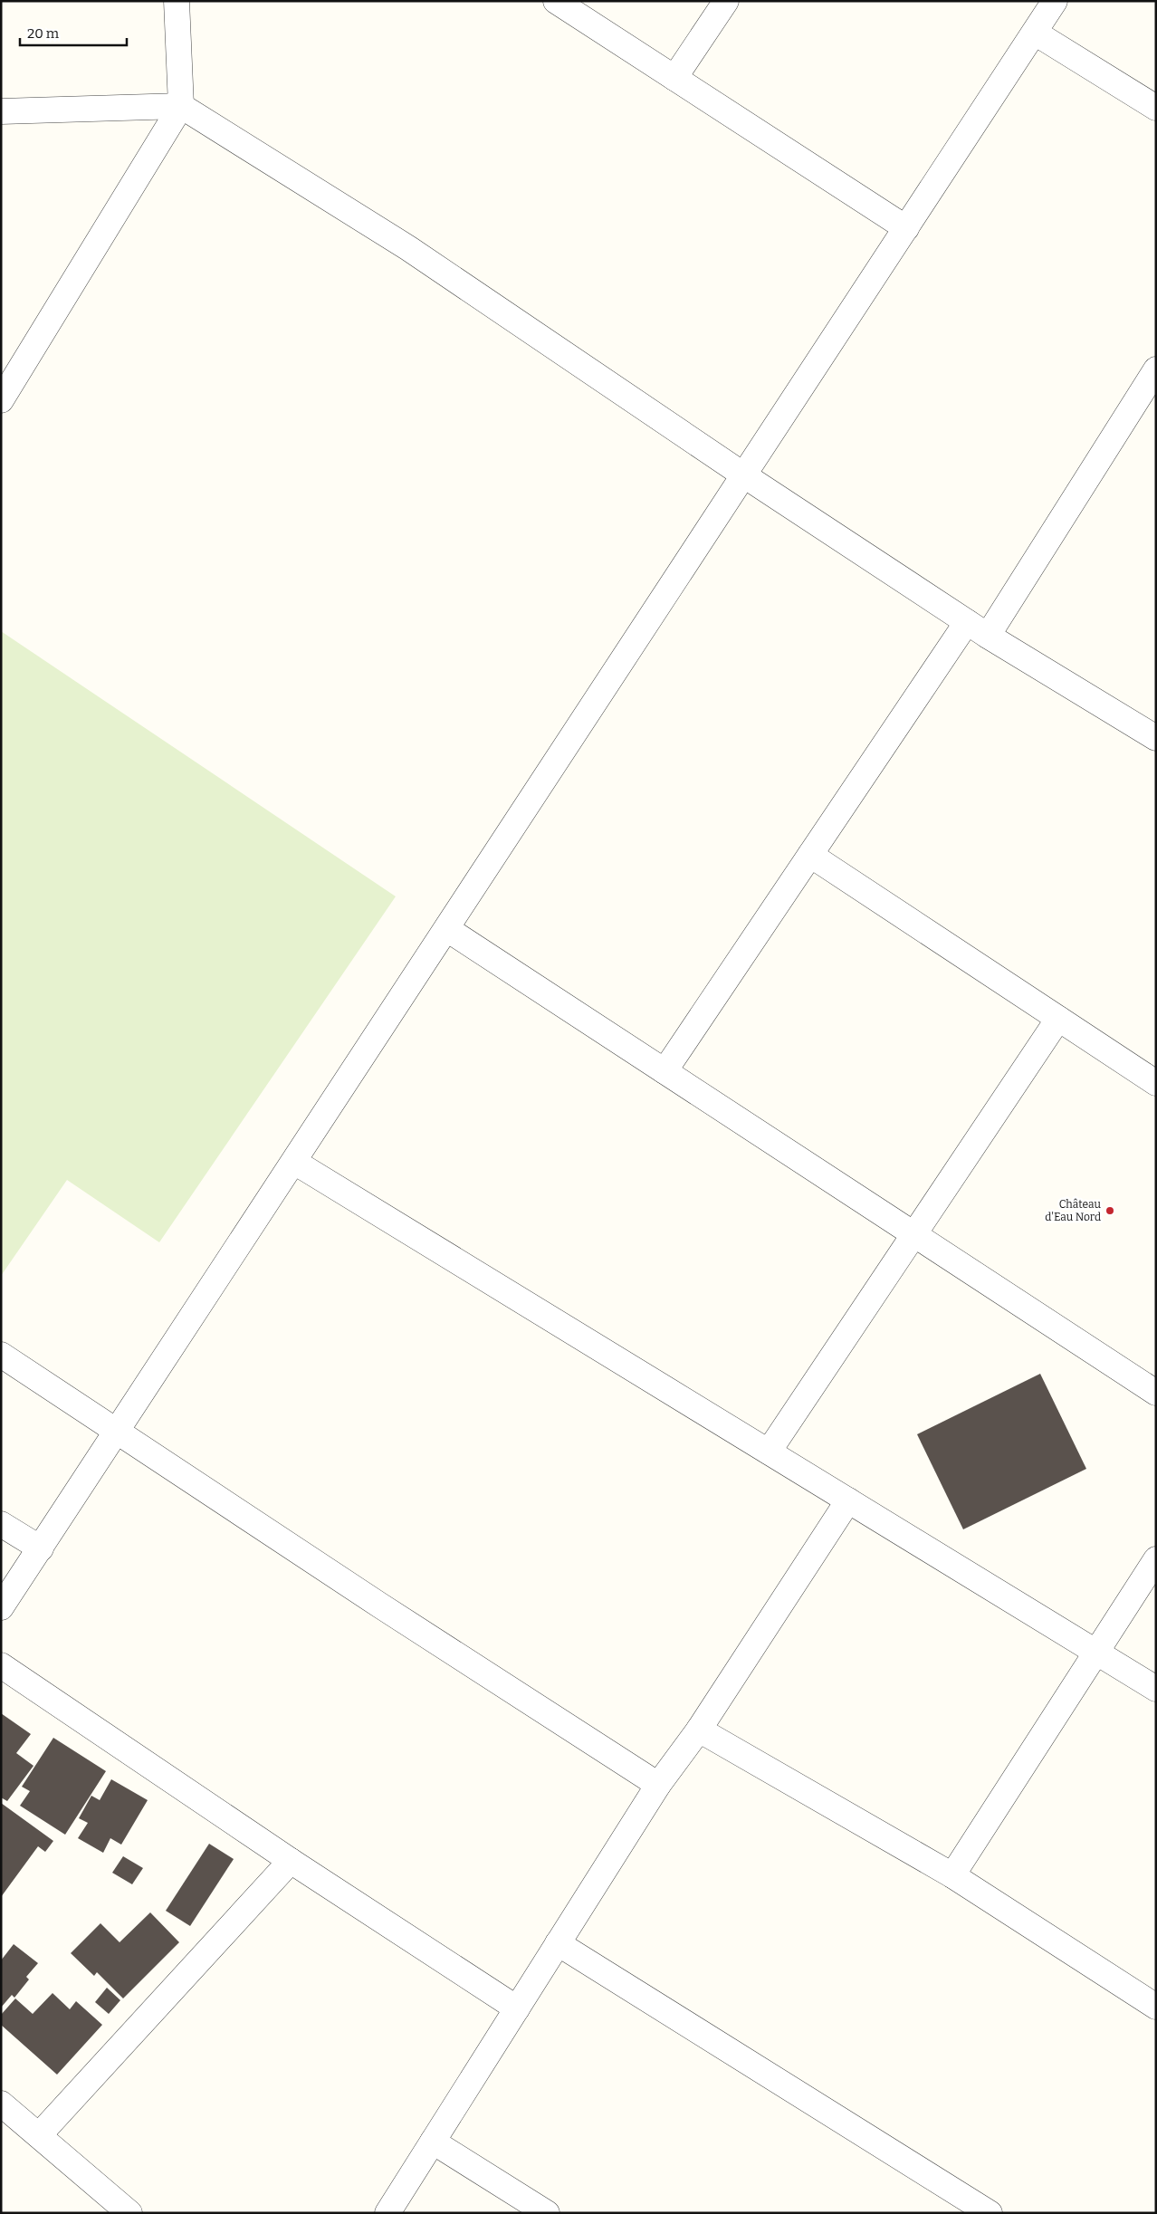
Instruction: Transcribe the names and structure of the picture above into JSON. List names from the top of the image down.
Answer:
{
  "places": ["Château d'Eau Nord"],
  "scale_bar": "20 m"
}
